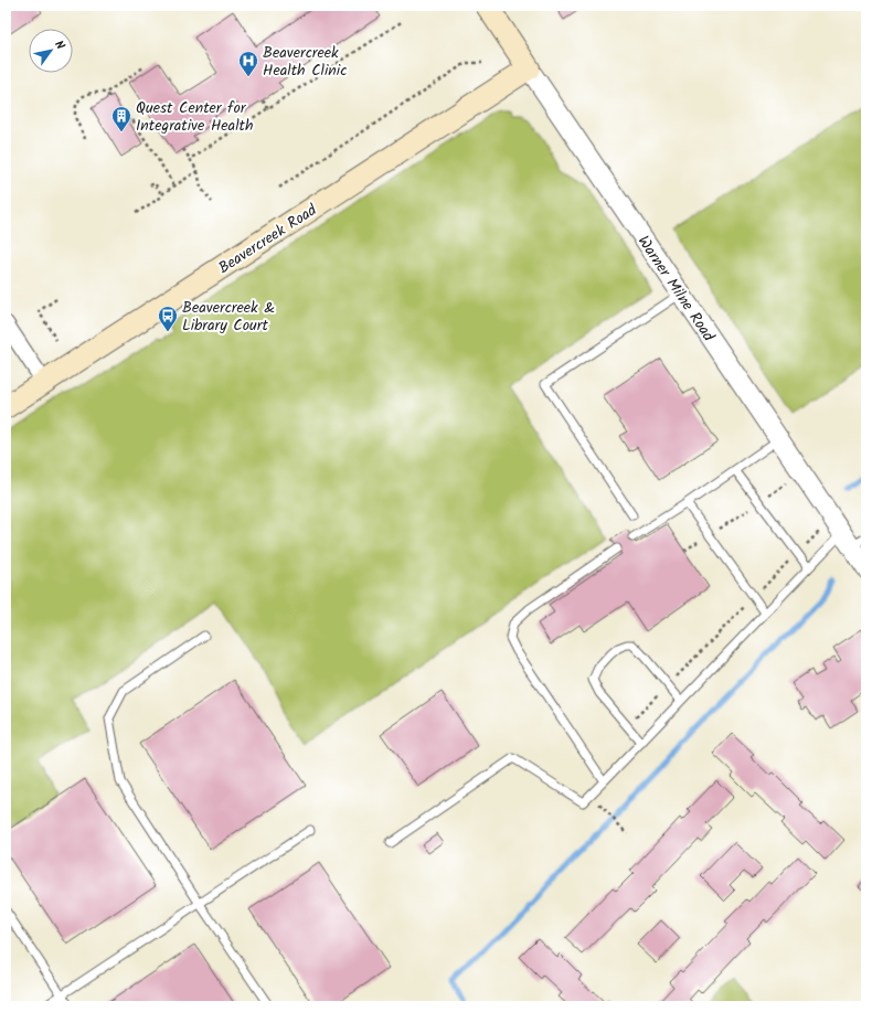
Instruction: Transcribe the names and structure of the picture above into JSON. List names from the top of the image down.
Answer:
{
  "streets": {
    "main road": ["Beavercreek Road", "Warner Milne Road"]
  },
  "crossings": [
    ["Beavercreek Road", "Warner Milne Road"]
  ],
  "places": {
    "hospital": ["Beavercreek Health Clinic"],
    "building": ["Quest Center for Integrative Health"],
    "bus stop": ["Beavercreek & Library Court"]
  },
  "north": "top right"
}
